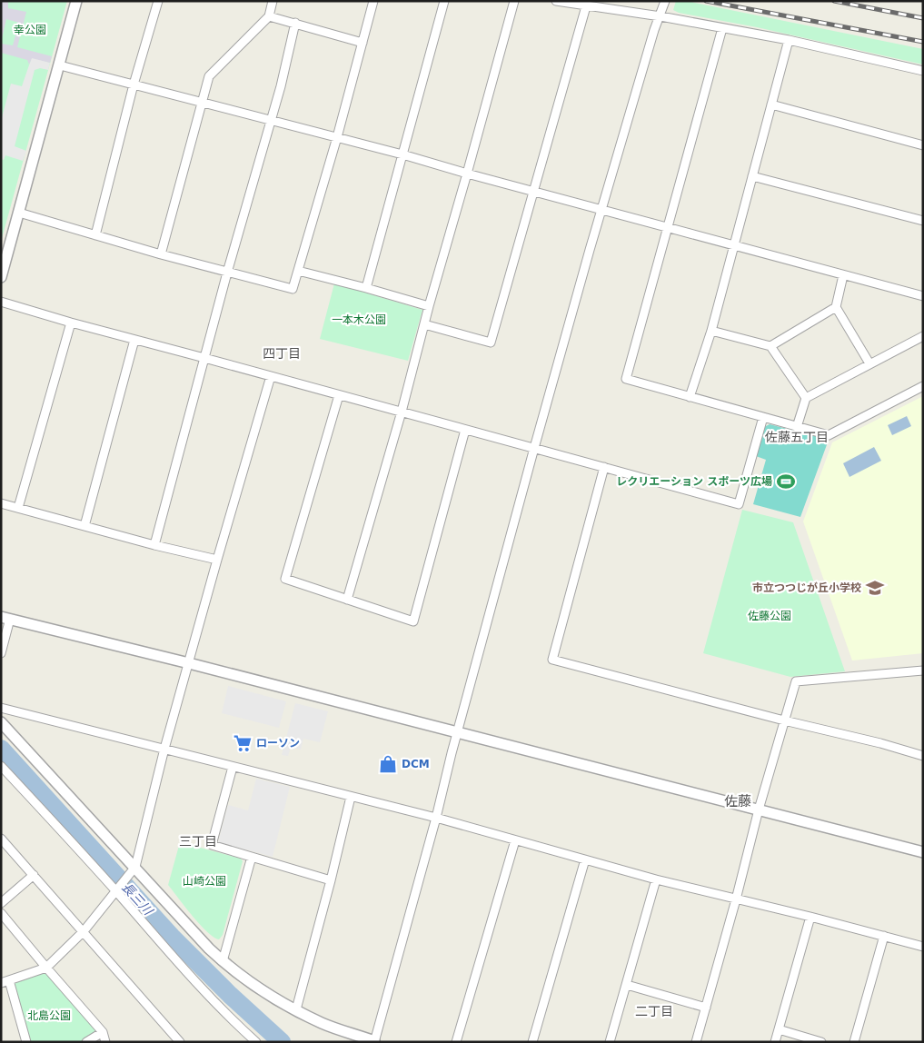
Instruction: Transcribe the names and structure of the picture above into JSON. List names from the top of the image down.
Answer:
{
  "districts": [
    "四丁目",
    "佐藤五丁目",
    "佐藤",
    "三丁目",
    "二丁目"
  ],
  "water": ["長三川"],
  "parks": [
    "幸公園",
    "一本木公園",
    "佐藤公園",
    "山崎公園",
    "北島公園"
  ],
  "places": {
    "sports": ["レクリエーション スポーツ広場"],
    "school or university": ["市立つつじが丘小学校"],
    "supermarket": ["ローソン"],
    "shop": ["DCM"]
  }
}
